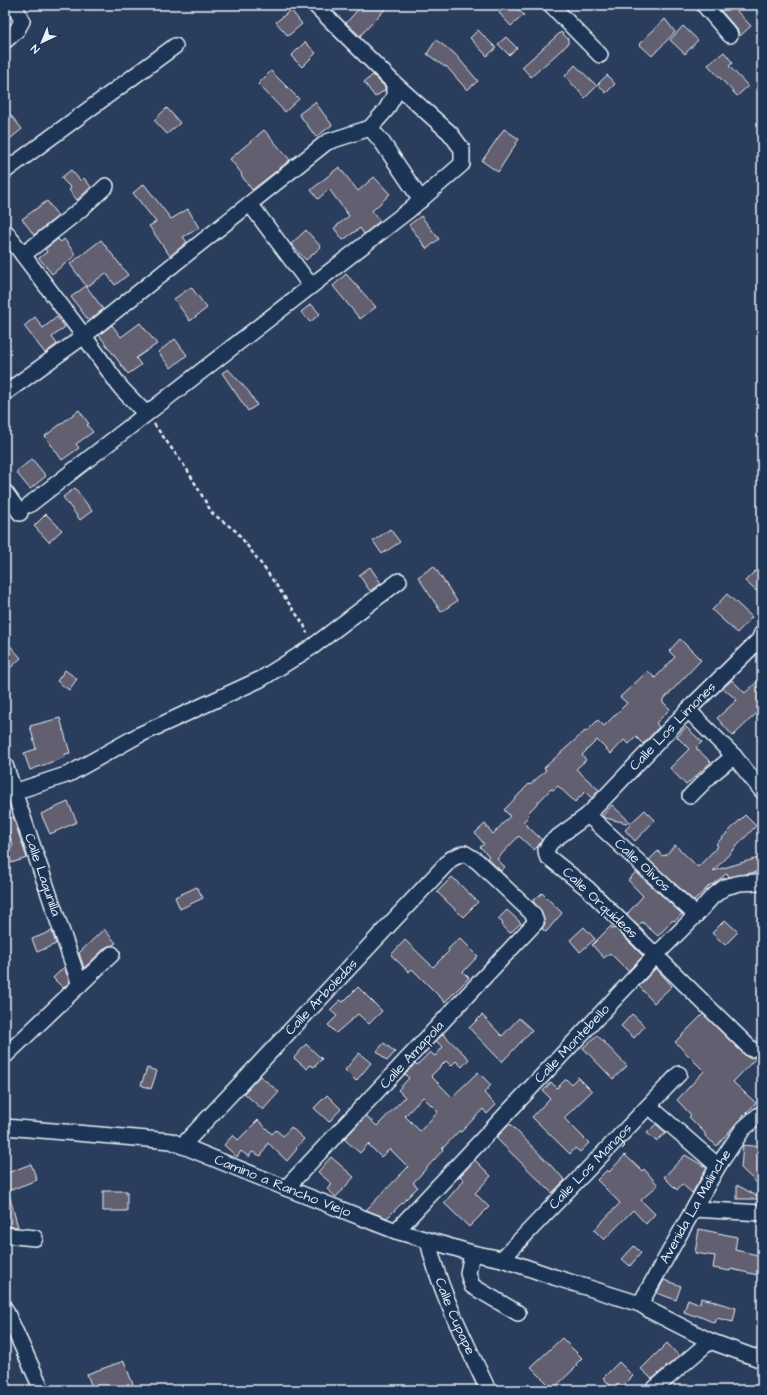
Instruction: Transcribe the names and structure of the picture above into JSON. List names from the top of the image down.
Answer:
{
  "streets": {
    "street": [
      "Calle Los Limones",
      "Calle Olivos",
      "Calle Lagunilla",
      "Calle Orquídeas",
      "Calle Arboledas",
      "Calle Montebello",
      "Calle Amapola",
      "Calle Los Mangos",
      "Camino a Rancho Viejo",
      "Avenida La Malinche",
      "Calle Cupape"
    ]
  },
  "crossings": [
    ["Calle Los Limones", "Calle Olivos"],
    ["Calle Los Limones", "Calle Orquídeas"],
    ["Calle Olivos", "Calle Montebello"],
    ["Calle Orquídeas", "Calle Montebello"],
    ["Calle Arboledas", "Calle Amapola"],
    ["Calle Arboledas", "Camino a Rancho Viejo"],
    ["Calle Montebello", "Camino a Rancho Viejo"],
    ["Calle Amapola", "Camino a Rancho Viejo"],
    ["Calle Los Mangos", "Camino a Rancho Viejo"],
    ["Camino a Rancho Viejo", "Avenida La Malinche"],
    ["Camino a Rancho Viejo", "Calle Cupape"]
  ],
  "north": "bottom left"
}
